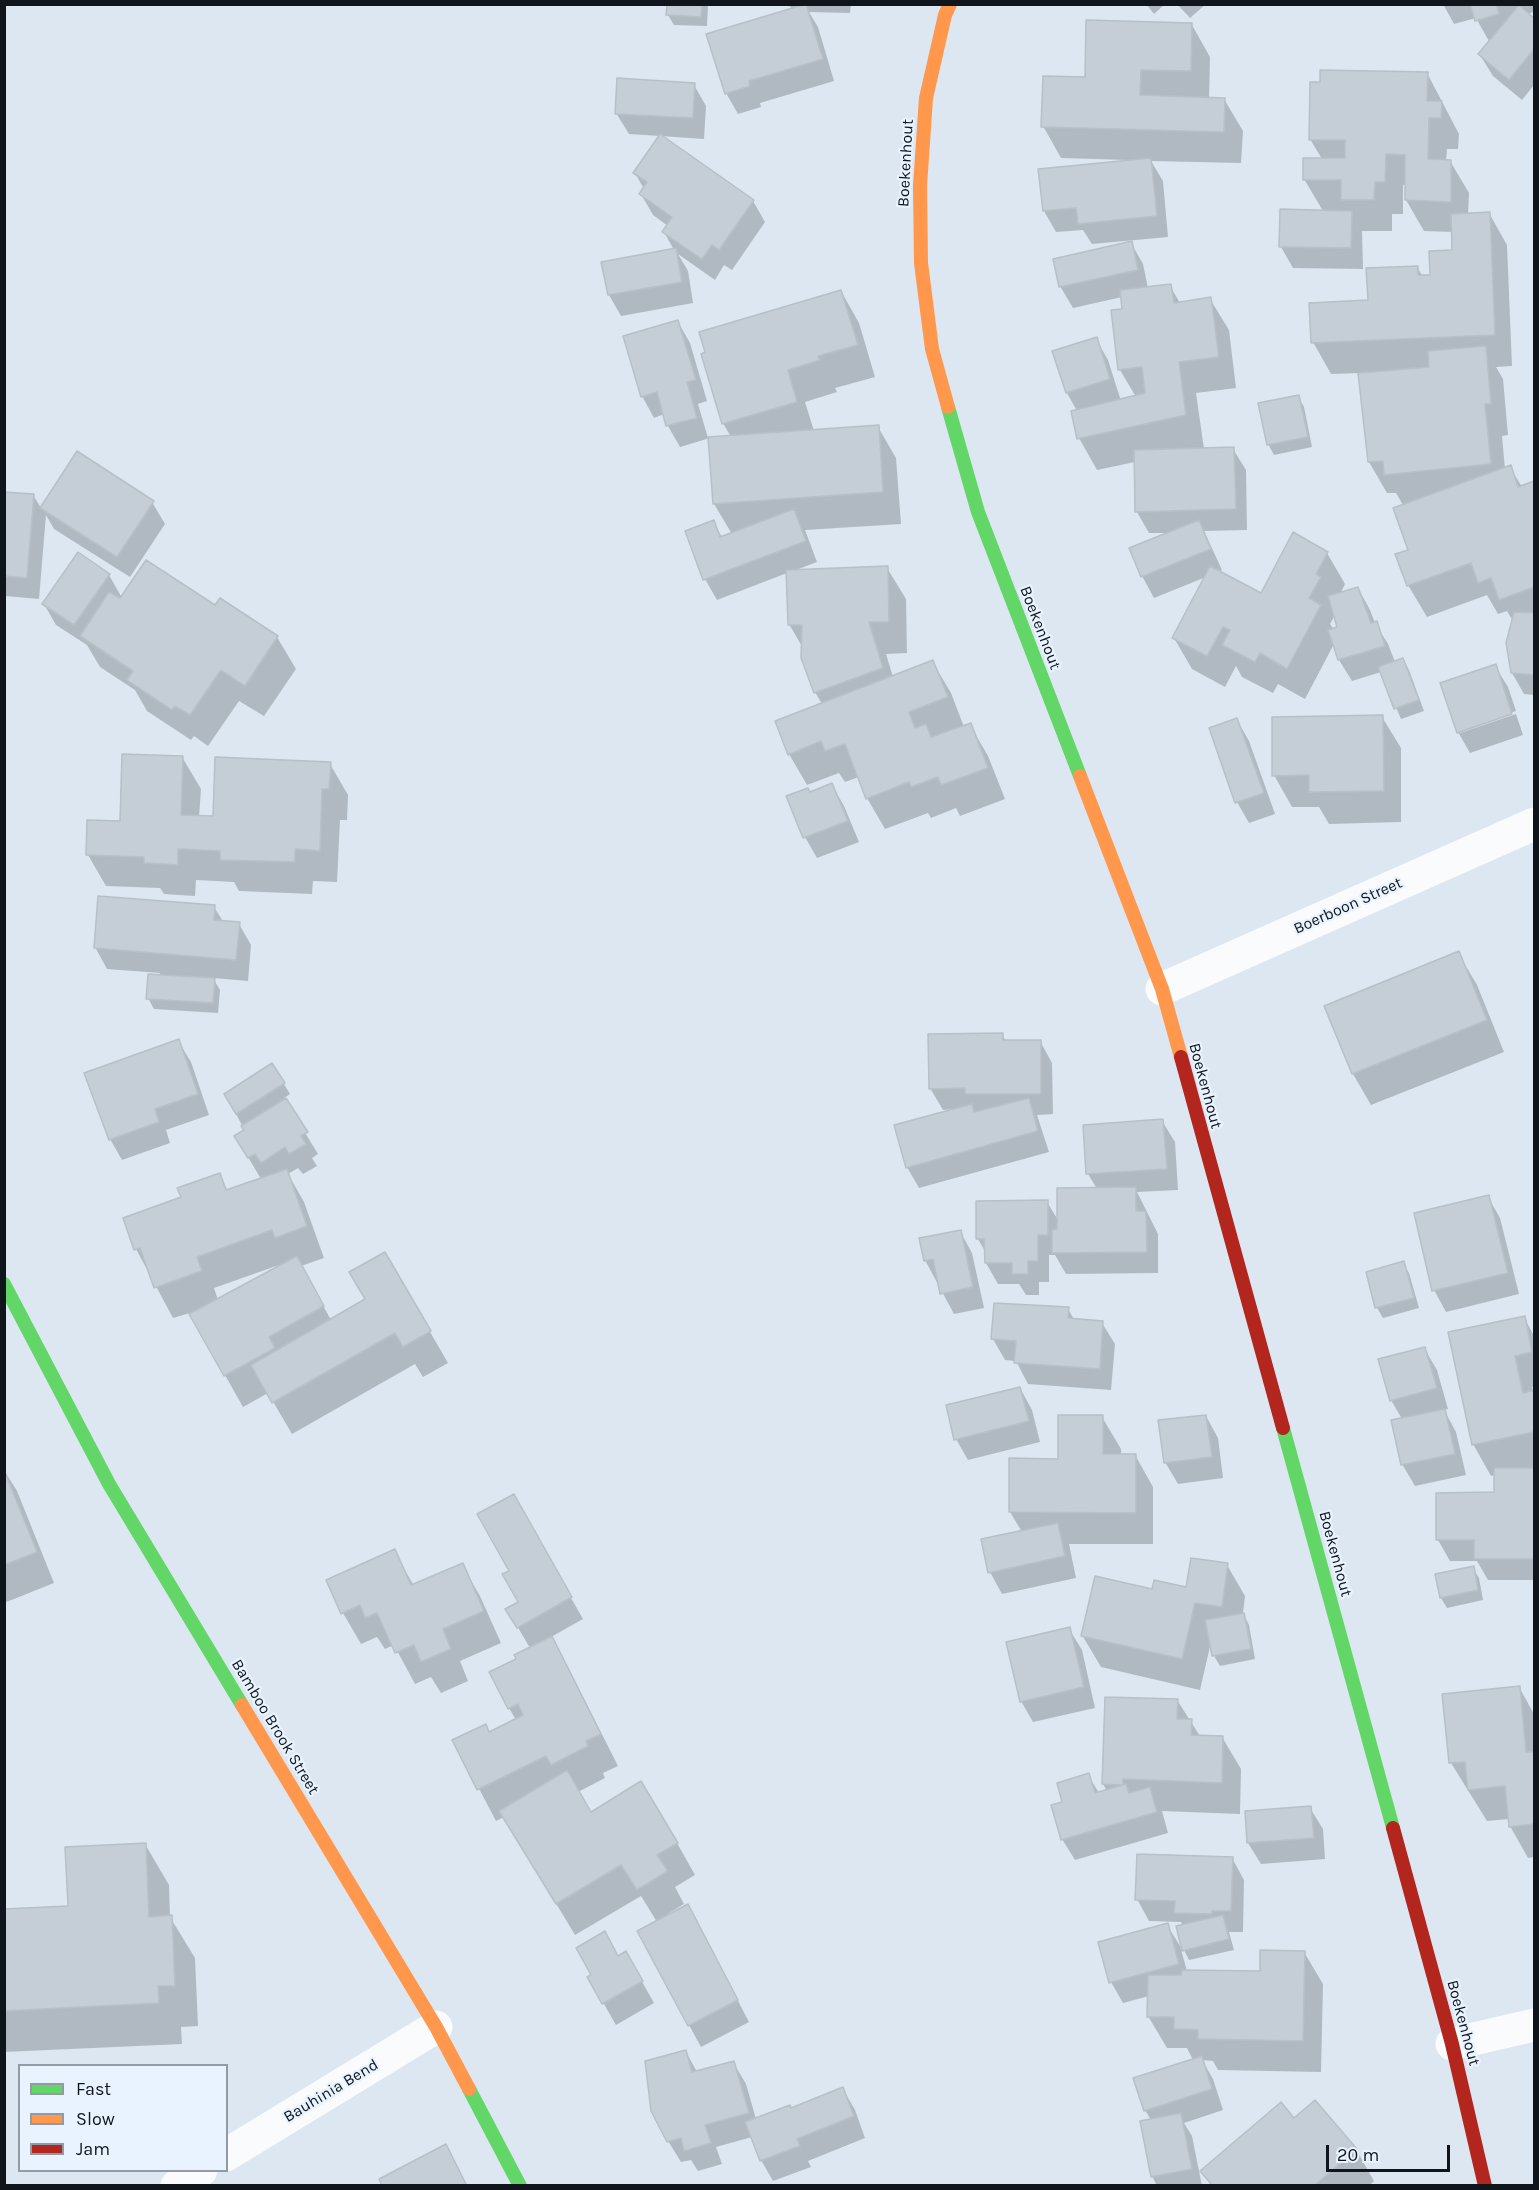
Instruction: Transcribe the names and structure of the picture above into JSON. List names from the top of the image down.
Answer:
{
  "streets": {
    "street": [
      "Boekenhout",
      "Boerboon Street",
      "Bamboo Brook Street",
      "Bauhinia Bend"
    ]
  },
  "crossings": [
    ["Boekenhout", "Boerboon Street"],
    ["Bamboo Brook Street", "Bauhinia Bend"]
  ],
  "legend": ["Fast", "Slow", "Jam"],
  "scale_bar": "20 m"
}
